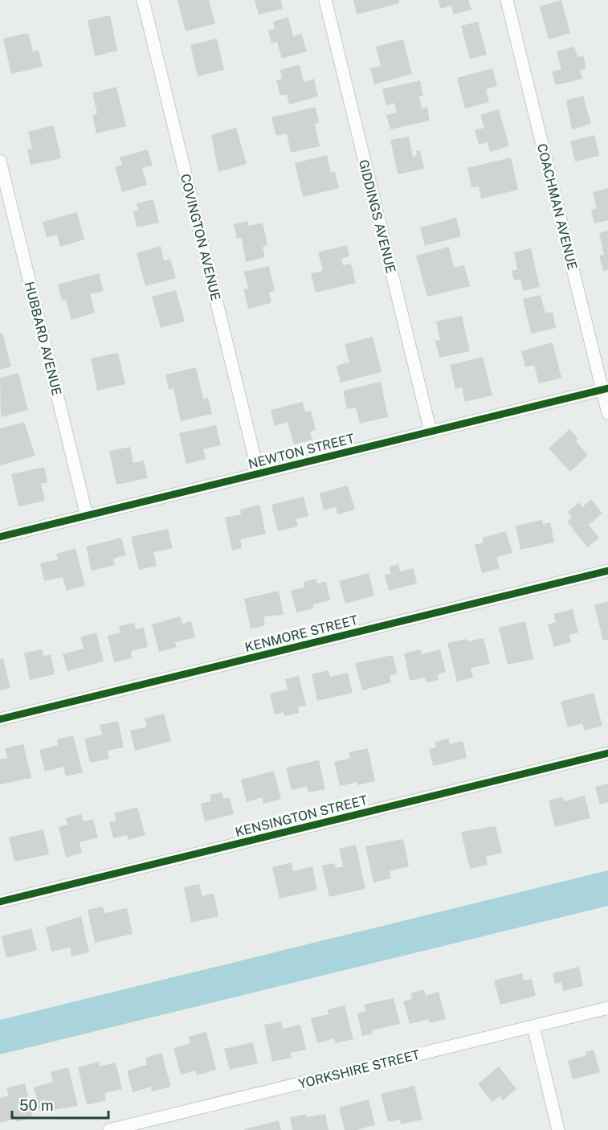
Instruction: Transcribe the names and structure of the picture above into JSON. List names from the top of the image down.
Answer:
{
  "streets": {
    "street": [
      "COACHMAN AVENUE",
      "GIDDINGS AVENUE",
      "COVINGTON AVENUE",
      "HUBBARD AVENUE",
      "NEWTON STREET",
      "KENMORE STREET",
      "KENSINGTON STREET",
      "YORKSHIRE STREET"
    ]
  },
  "crossings": [
    ["COACHMAN AVENUE", "NEWTON STREET"],
    ["GIDDINGS AVENUE", "NEWTON STREET"],
    ["COVINGTON AVENUE", "NEWTON STREET"],
    ["HUBBARD AVENUE", "NEWTON STREET"]
  ],
  "scale_bar": "50 m"
}
